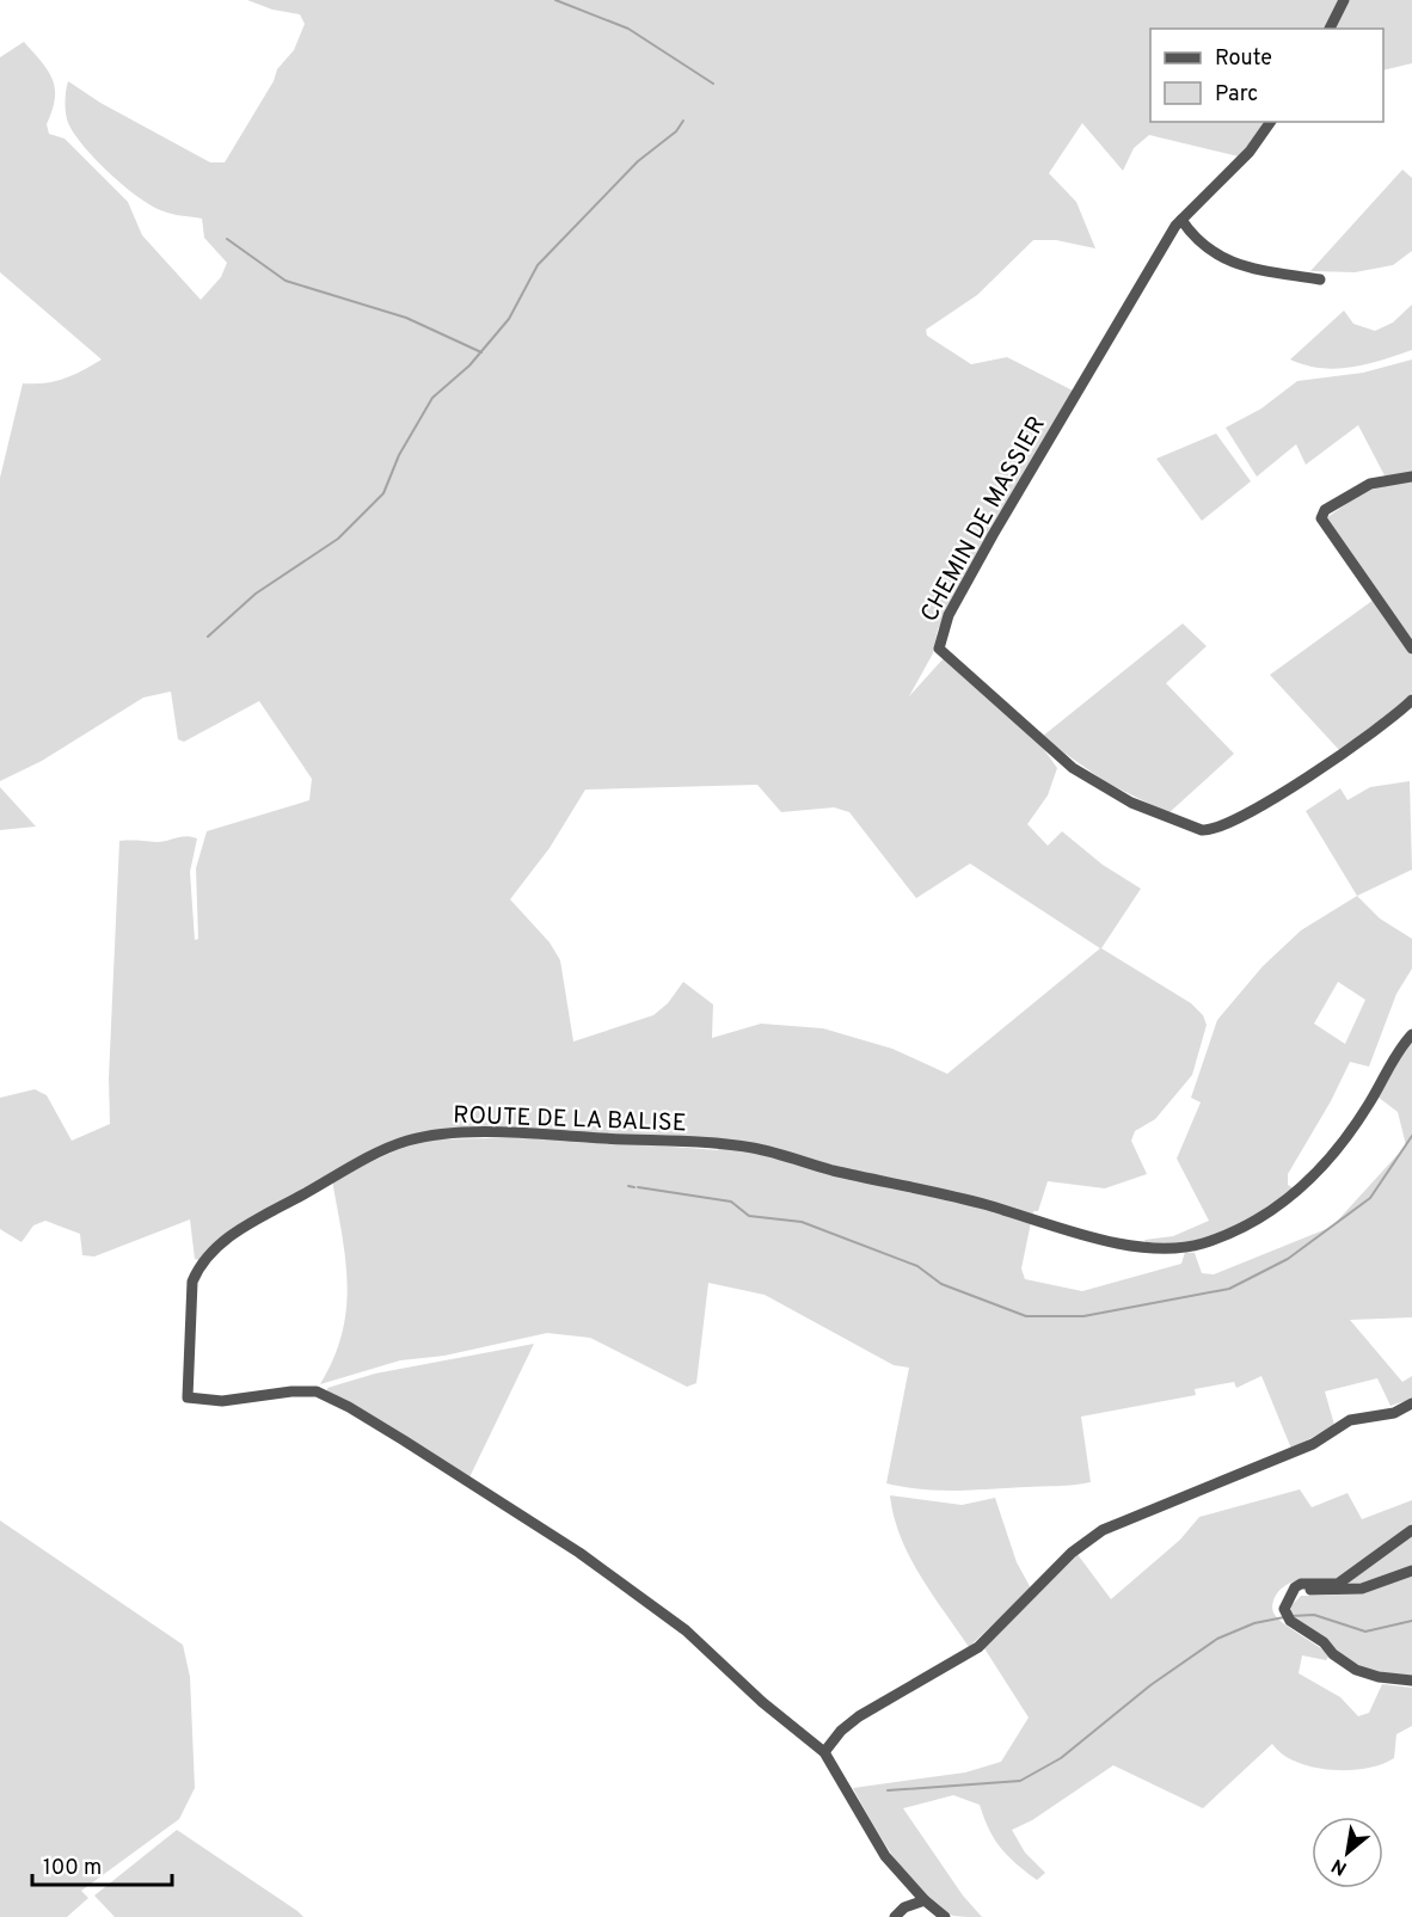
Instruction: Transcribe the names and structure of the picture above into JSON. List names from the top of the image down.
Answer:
{
  "streets": {
    "street": ["CHEMIN DE MASSIER", "ROUTE DE LA BALISE"]
  },
  "legend": ["Route", "Parc"],
  "scale_bar": "100 m",
  "north": "bottom left"
}
